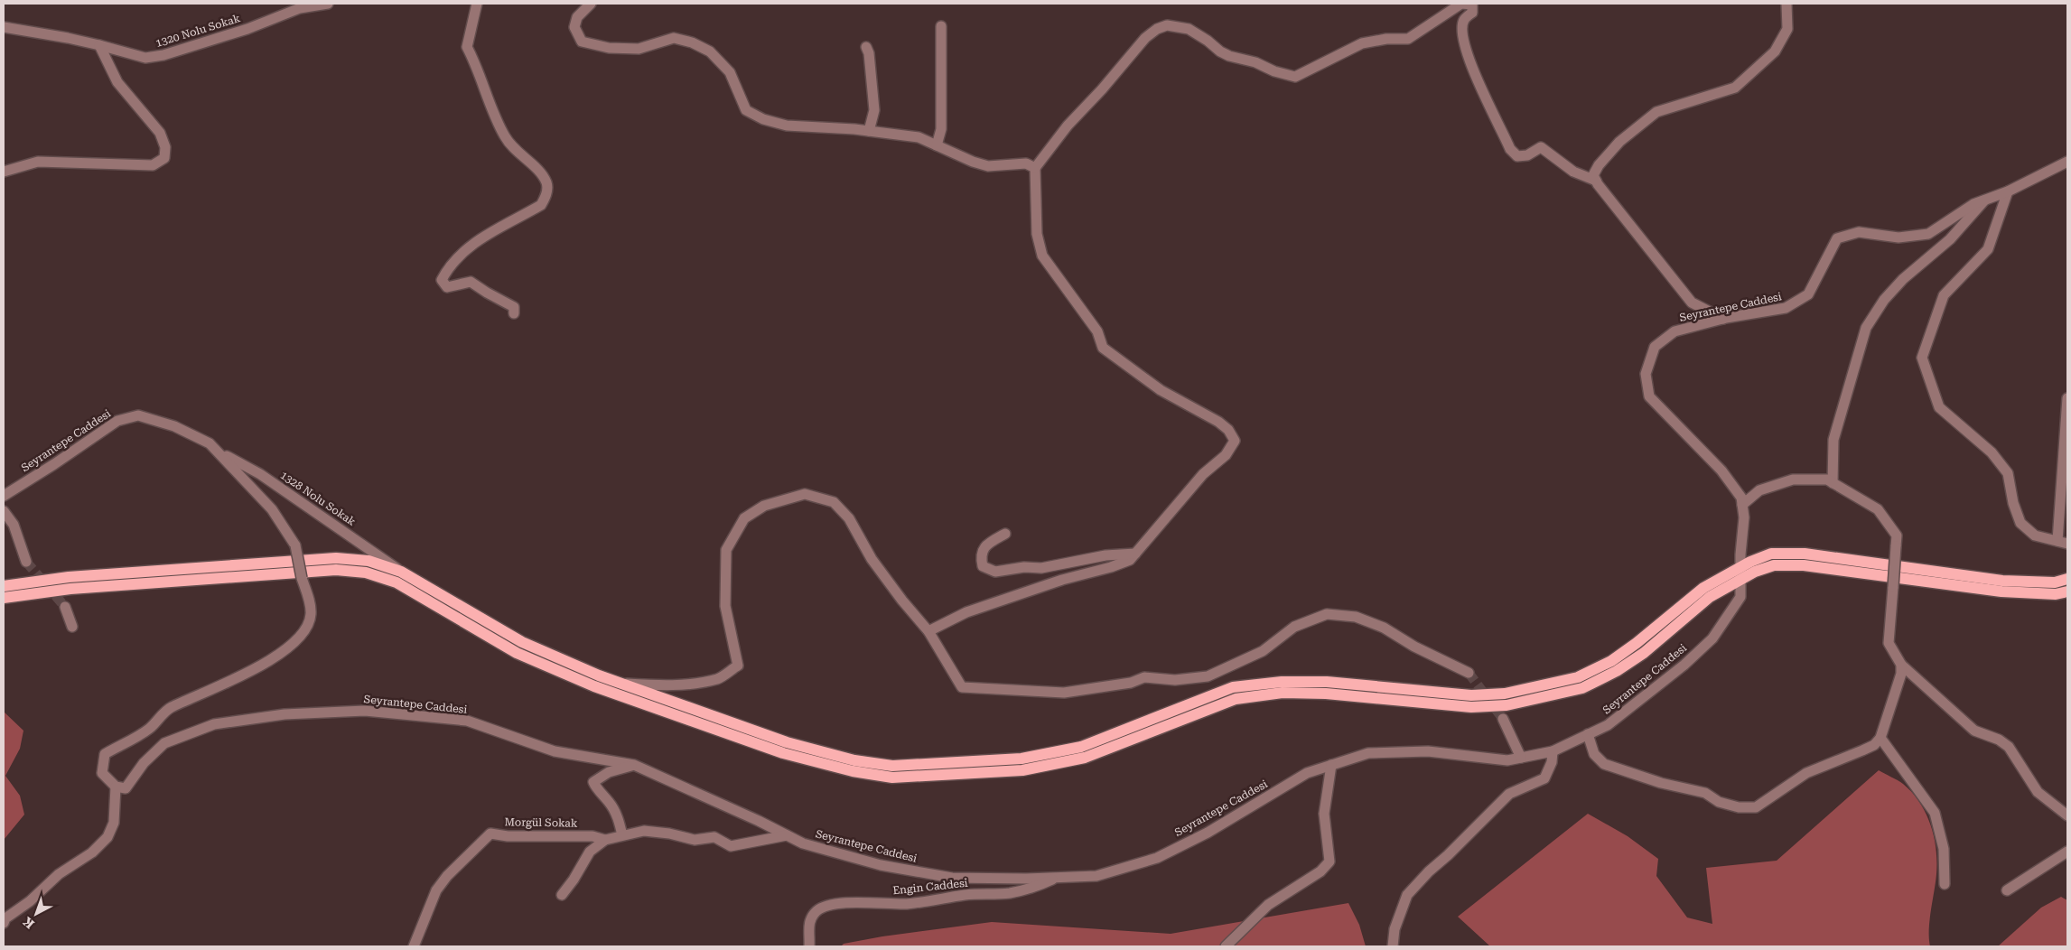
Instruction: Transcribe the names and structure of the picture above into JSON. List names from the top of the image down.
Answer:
{
  "streets": {
    "street": [
      "1320 Nolu Sokak",
      "Seyrantepe Caddesi",
      "1328 Nolu Sokak",
      "Morgül Sokak",
      "Engin Caddesi"
    ]
  },
  "crossings": [
    ["Seyrantepe Caddesi", "1328 Nolu Sokak"],
    ["Seyrantepe Caddesi", "Engin Caddesi"]
  ],
  "north": "bottom left"
}
